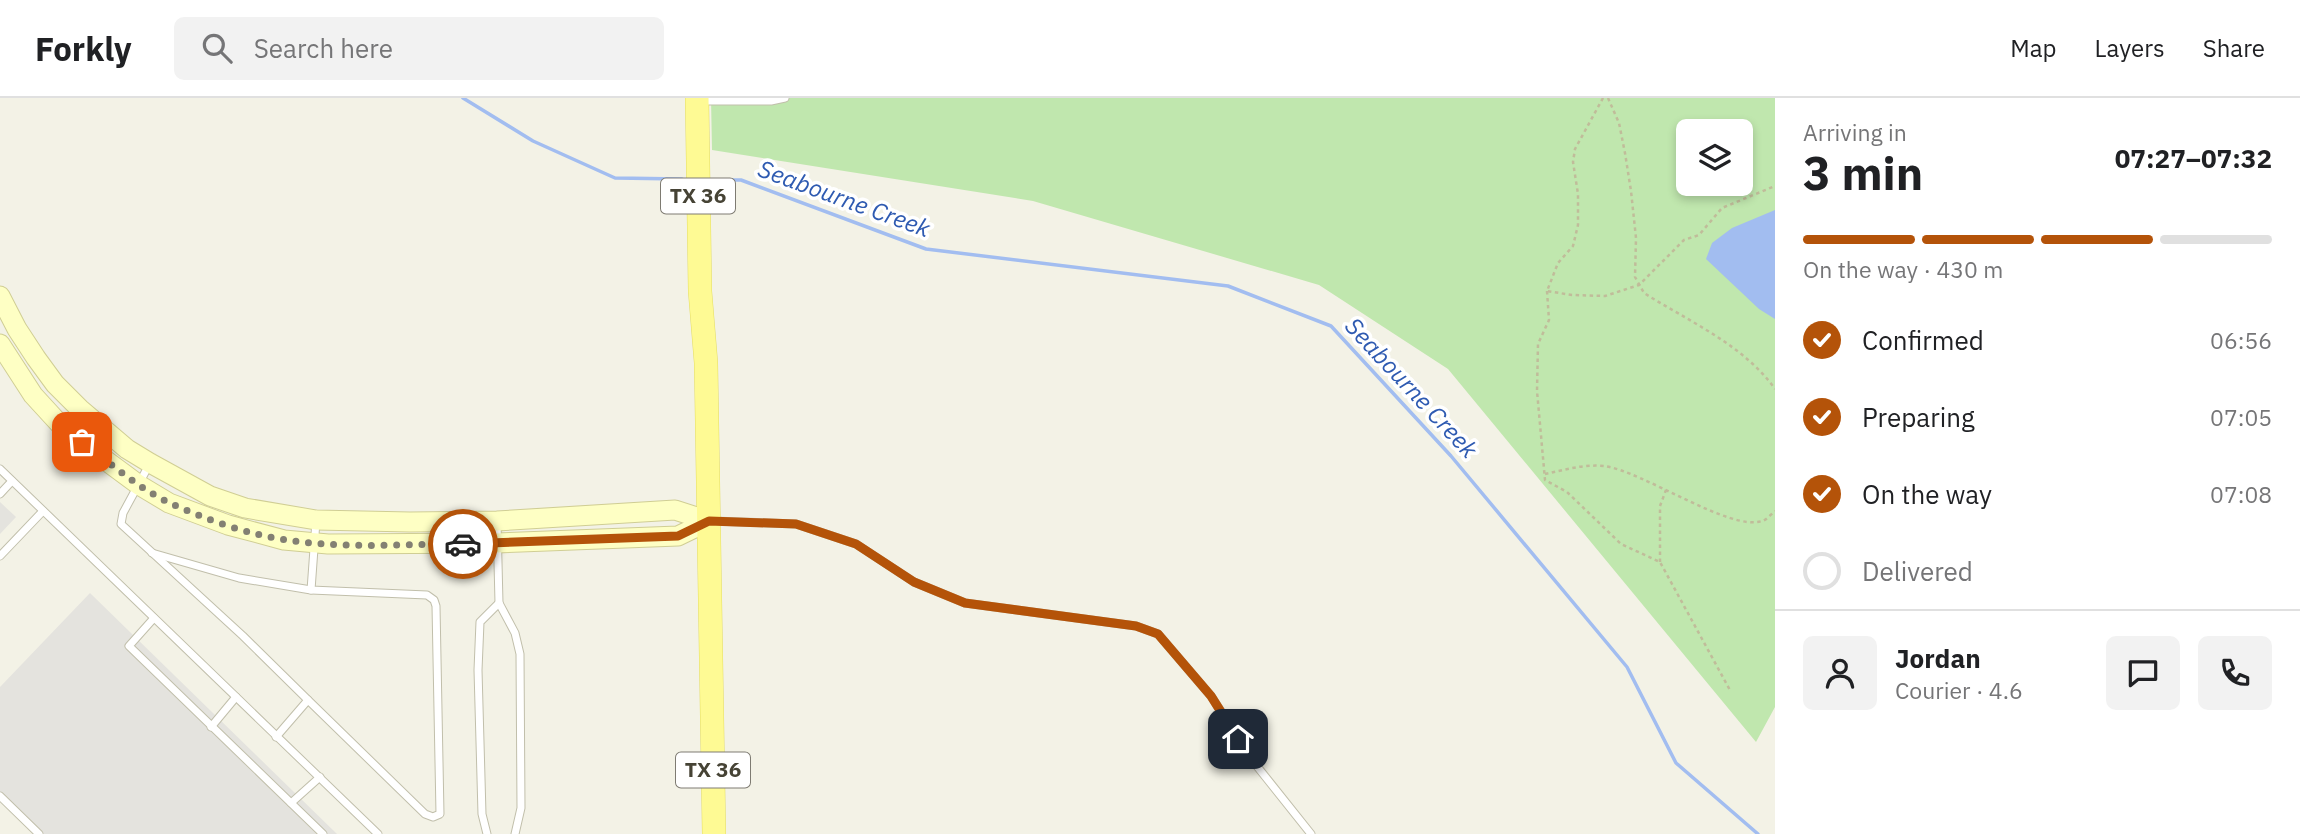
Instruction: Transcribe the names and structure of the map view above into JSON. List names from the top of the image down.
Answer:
{
  "streets": {
    "main road": ["TX 36"]
  },
  "water": ["Seabourne Creek"],
  "page": {
    "header": "Forkly",
    "search": "Search here",
    "nav": ["Map", "Layers", "Share"],
    "heading": ["3 min", "Arriving in", "07:27–07:32"],
    "panel": ["Jordan", "Courier · 4.6"],
    "bar": "On the way · 430 m",
    "list": [
      ["Confirmed", "06:56"],
      ["Preparing", "07:05"],
      ["On the way", "07:08"],
      "Delivered"
    ]
  }
}
